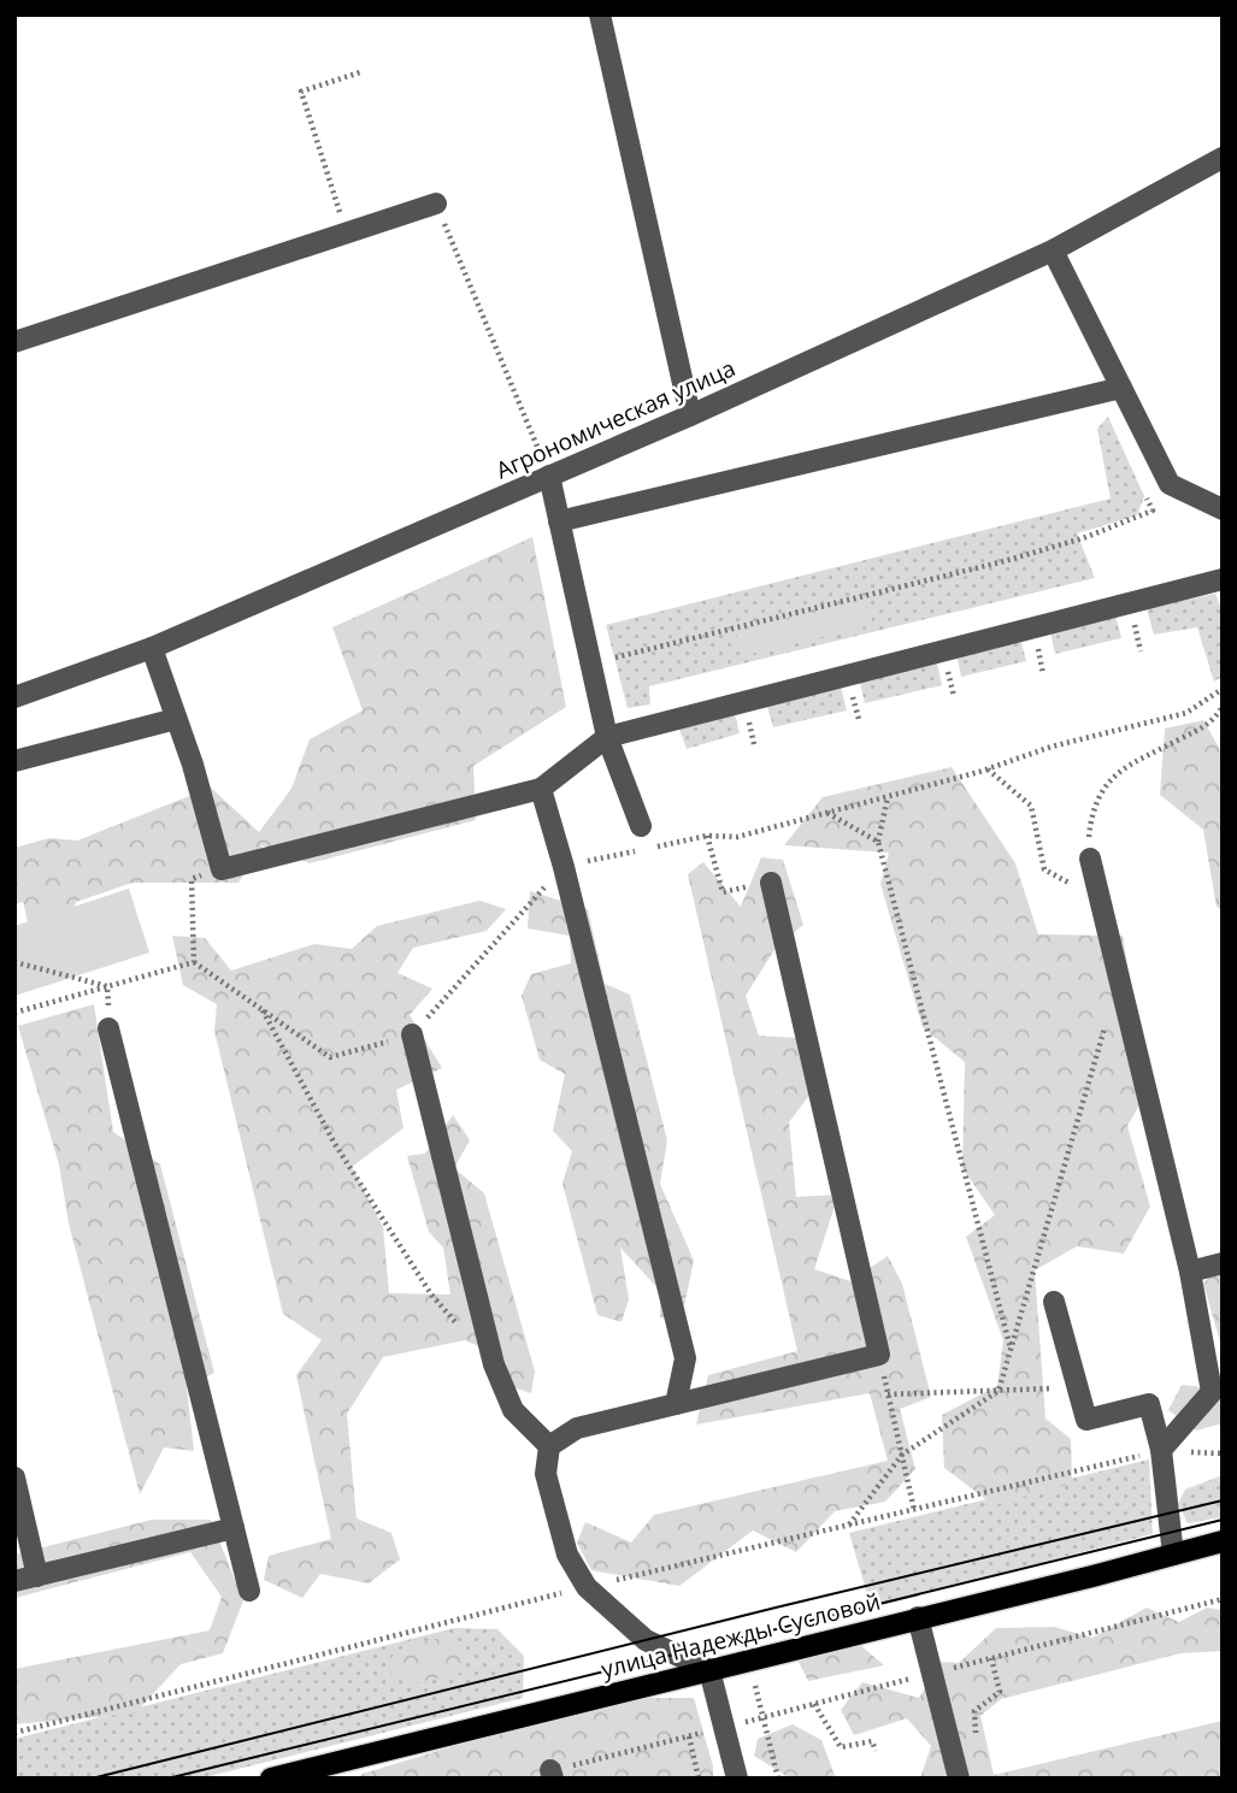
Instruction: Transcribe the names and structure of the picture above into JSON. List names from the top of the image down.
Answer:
{
  "streets": {
    "main road": ["улица Надежды Сусловой"],
    "street": ["Агрономическая улица"]
  }
}
